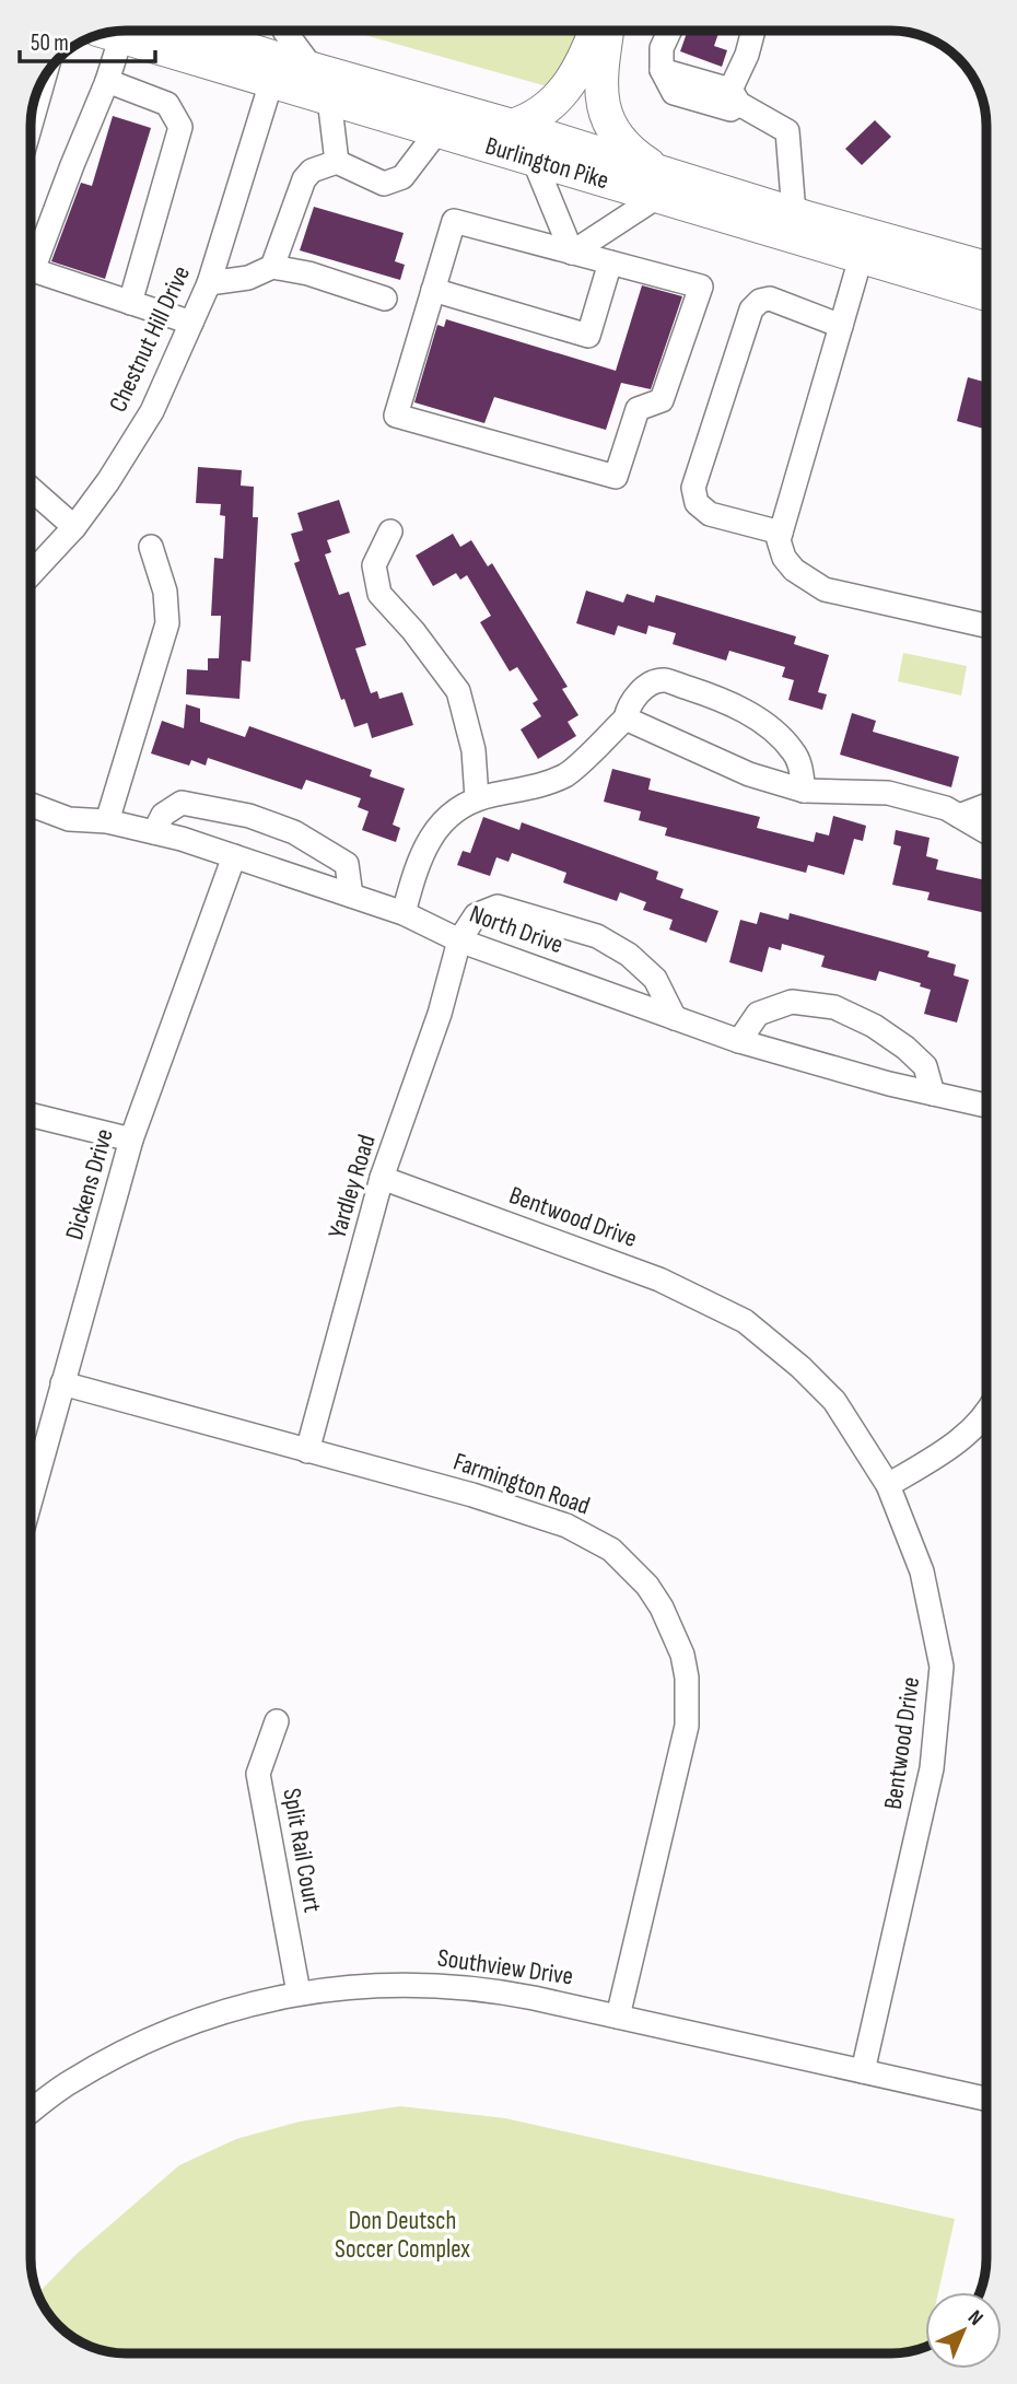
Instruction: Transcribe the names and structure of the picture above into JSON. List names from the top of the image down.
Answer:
{
  "streets": {
    "highway": ["Burlington Pike"],
    "street": [
      "Chestnut Hill Drive",
      "North Drive",
      "Dickens Drive",
      "Yardley Road",
      "Bentwood Drive",
      "Farmington Road",
      "Split Rail Court",
      "Southview Drive"
    ]
  },
  "crossings": [
    ["Burlington Pike", "Chestnut Hill Drive"],
    ["North Drive", "Dickens Drive"],
    ["North Drive", "Yardley Road"],
    ["Dickens Drive", "Farmington Road"],
    ["Yardley Road", "Bentwood Drive"],
    ["Yardley Road", "Farmington Road"],
    ["Bentwood Drive", "Southview Drive"],
    ["Farmington Road", "Southview Drive"],
    ["Split Rail Court", "Southview Drive"]
  ],
  "parks": ["Don Deutsch Soccer Complex"],
  "scale_bar": "50 m",
  "north": "top right"
}
